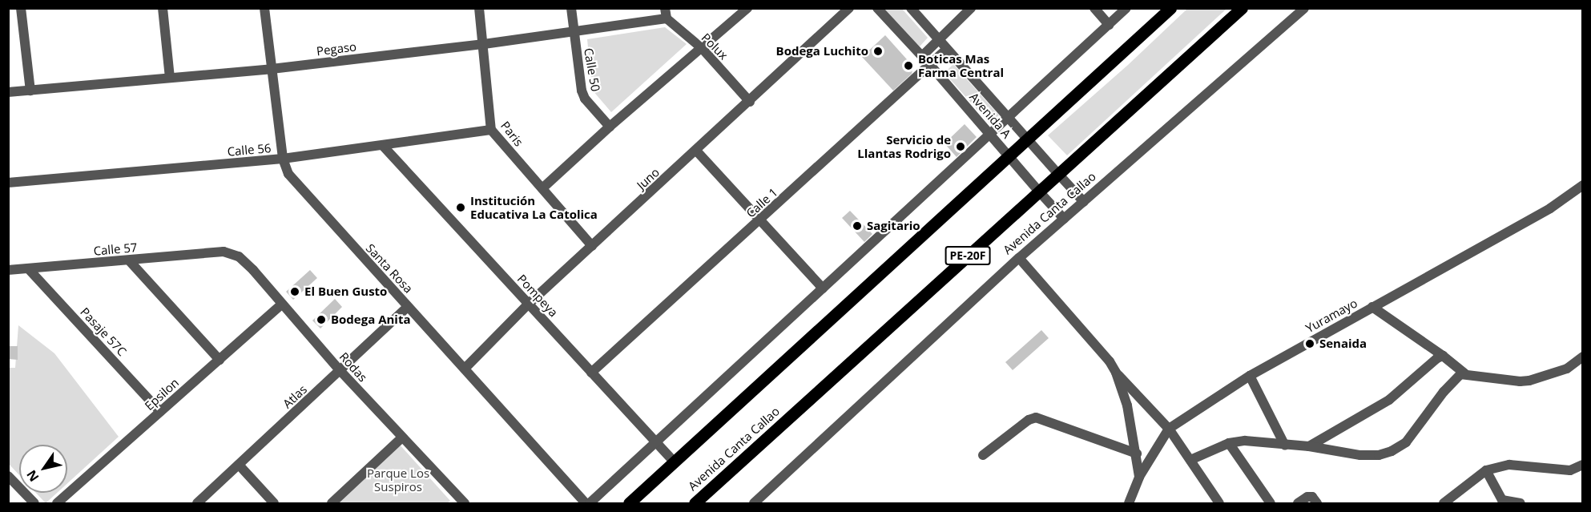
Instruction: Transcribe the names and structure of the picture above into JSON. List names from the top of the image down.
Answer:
{
  "streets": {
    "main road": ["Avenida Canta Callao", "PE-20F"],
    "street": [
      "Polux",
      "Pegaso",
      "Calle 50",
      "Avenida A",
      "Paris",
      "Calle 56",
      "Juno",
      "Calle 1",
      "Calle 57",
      "Santa Rosa",
      "Pompeya",
      "Yuramayo",
      "Pasaje 57C",
      "Rodas",
      "Epsilon",
      "Atlas"
    ]
  },
  "crossings": [
    ["Polux", "Pegaso"],
    ["Polux", "Juno"],
    ["Pegaso", "Calle 50"],
    ["Pegaso", "Paris"],
    ["Pegaso", "Santa Rosa"],
    ["Avenida A", "Calle 1"],
    ["Avenida A", "Avenida Canta Callao"],
    ["Paris", "Calle 56"],
    ["Paris", "Juno"],
    ["Calle 56", "Santa Rosa"],
    ["Calle 56", "Pompeya"],
    ["Juno", "Santa Rosa"],
    ["Juno", "Pompeya"],
    ["Calle 1", "Pompeya"],
    ["Calle 57", "Pasaje 57C"],
    ["Calle 57", "Rodas"],
    ["Santa Rosa", "Atlas"],
    ["Pasaje 57C", "Epsilon"],
    ["Rodas", "Epsilon"],
    ["Rodas", "Atlas"]
  ],
  "parks": ["Parque Los Suspiros"],
  "places": [
    "Bodega Luchito",
    "Boticas Mas Farma Central",
    "Servicio de Llantas Rodrigo",
    "Institución Educativa La Catolica",
    "Sagitario",
    "El Buen Gusto",
    "Bodega Anita",
    "Senaida"
  ],
  "north": "bottom left"
}
